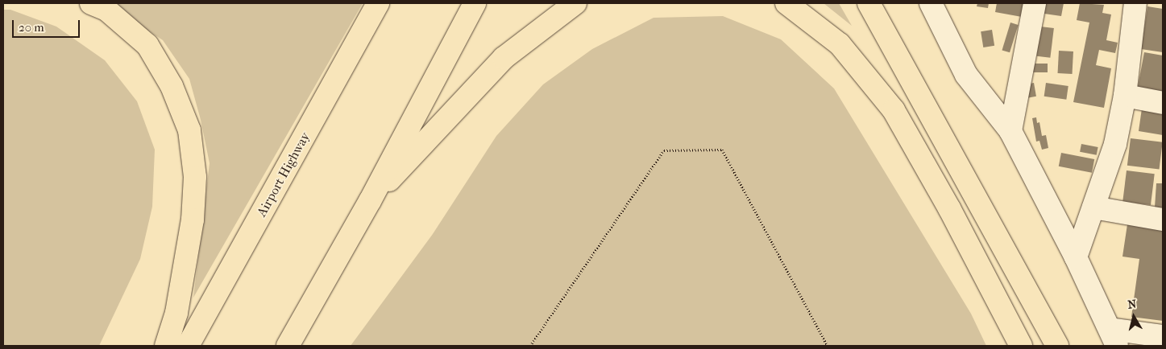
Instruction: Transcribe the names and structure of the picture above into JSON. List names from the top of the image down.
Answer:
{
  "streets": {
    "highway": ["Airport Highway"]
  },
  "scale_bar": "20 m",
  "north": "top"
}
